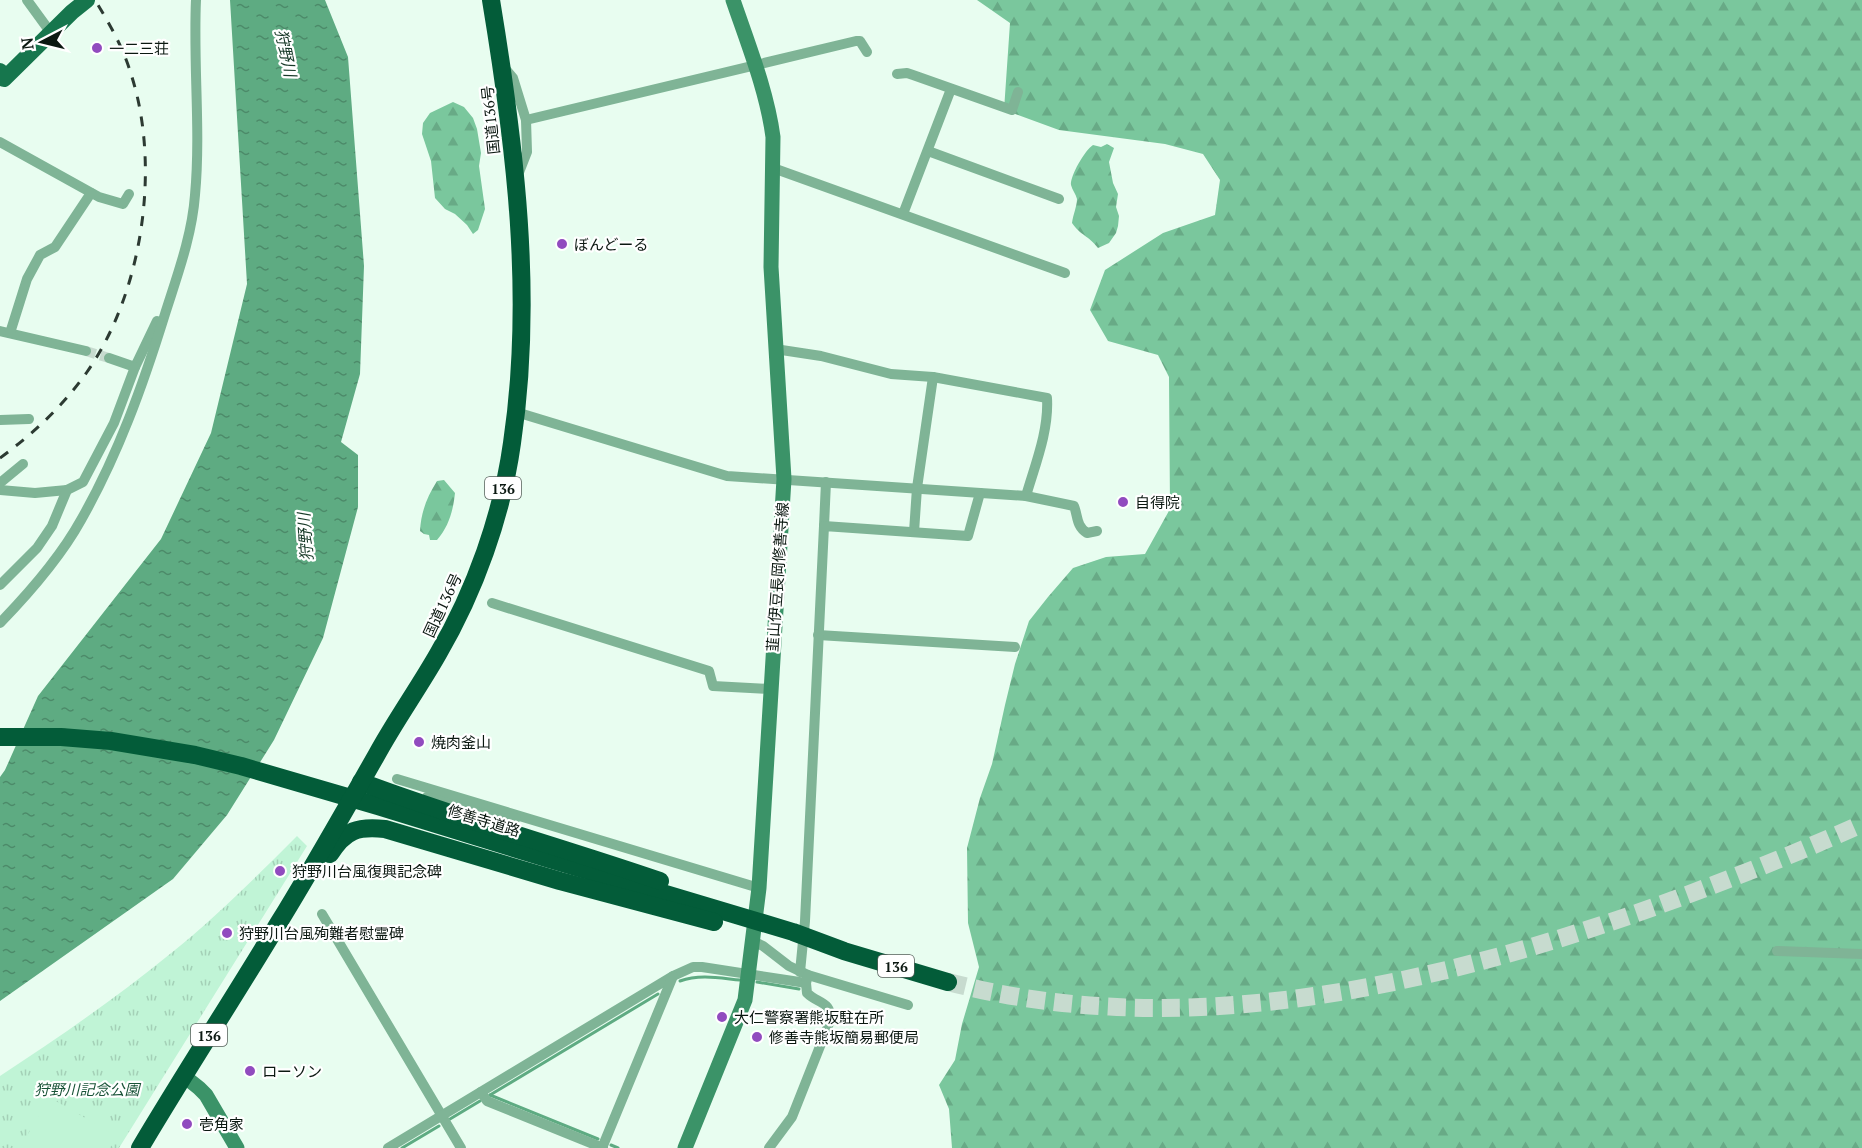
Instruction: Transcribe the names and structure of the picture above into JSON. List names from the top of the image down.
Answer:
{
  "streets": {
    "highway": ["国道136号", "136", "修善寺道路"],
    "main road": ["韮山伊豆長岡修善寺線"]
  },
  "water": ["狩野川"],
  "parks": ["狩野川記念公園"],
  "places": [
    "一二三荘",
    "ぼんどーる",
    "自得院",
    "焼肉釜山",
    "狩野川台風復興記念碑",
    "狩野川台風殉難者慰霊碑",
    "大仁警察署熊坂駐在所",
    "修善寺熊坂簡易郵便局",
    "ローソン",
    "壱角家"
  ],
  "north": "left"
}
